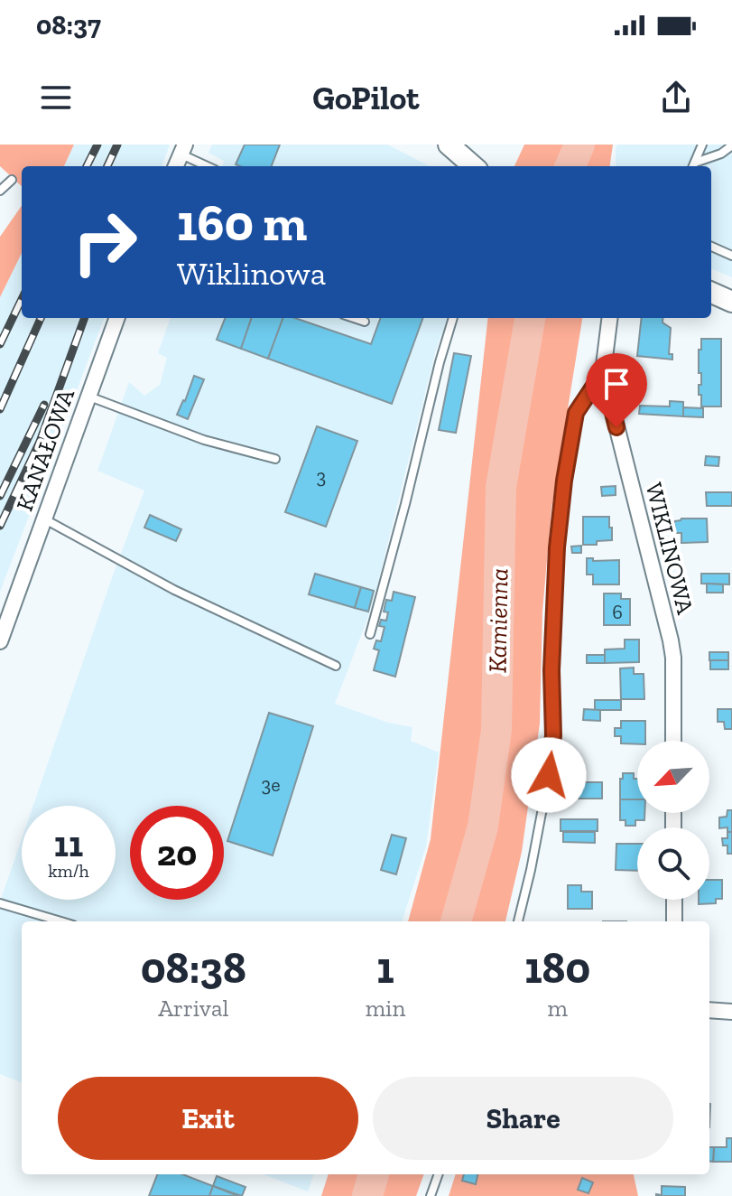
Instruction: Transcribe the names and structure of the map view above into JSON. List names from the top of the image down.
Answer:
{
  "streets": {
    "street": ["KANAŁOWA", "WIKLINOWA"]
  },
  "water": ["Kamienna"],
  "house_numbers": ["3", "6", "3e"],
  "north": "bottom left",
  "page": {
    "status": "08:37",
    "header": "GoPilot",
    "turn": ["160 m", "Wiklinowa"],
    "speed": "11 km/h",
    "limit": "20",
    "eta": [
      "08:38",
      "Arrival",
      "1",
      "min",
      "180",
      "m"
    ],
    "buttons": ["Exit", "Share"]
  }
}
